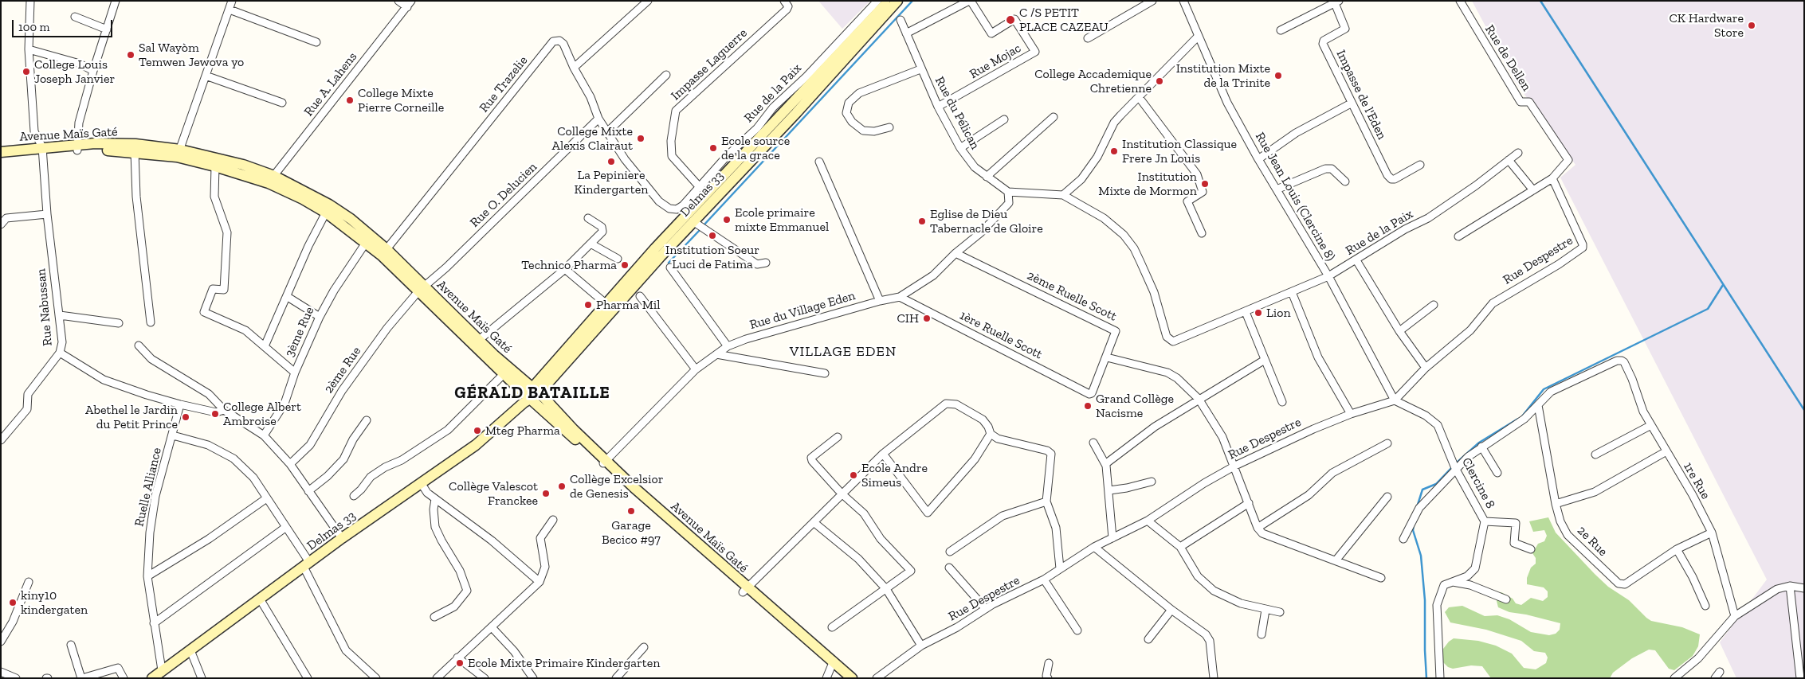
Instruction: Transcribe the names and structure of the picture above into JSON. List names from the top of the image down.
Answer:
{
  "streets": {
    "main road": ["Avenue Maïs Gaté", "Delmas 33"],
    "street": [
      "Rue de Dellen",
      "Rue Mojac",
      "Impasse Laguerre",
      "Rue A. Lahens",
      "Rue Trazelie",
      "Rue de la Paix",
      "Impasse de l'Eden",
      "Rue du Pélican",
      "Rue O. Delucien",
      "Rue Jean Louis (Clercine 8)",
      "Rue Despestre",
      "2ème Ruelle Scott",
      "Rue Nabussan",
      "Rue du Village Eden",
      "3ème Rue",
      "1ère Ruelle Scott",
      "2ème Rue",
      "1re Rue",
      "Clercine 8",
      "Ruelle Alliance",
      "2e Rue"
    ]
  },
  "crossings": [
    ["Rue de Dellen", "Rue Despestre"],
    ["Rue Mojac", "Rue du Pélican"],
    ["Impasse Laguerre", "Rue de la Paix"],
    ["Rue A. Lahens", "Avenue Maïs Gaté"],
    ["Rue Trazelie", "Rue de la Paix"],
    ["Rue Trazelie", "Avenue Maïs Gaté"],
    ["Rue de la Paix", "Rue O. Delucien"],
    ["Rue de la Paix", "Rue Jean Louis (Clercine 8)"],
    ["Rue du Pélican", "Rue du Village Eden"],
    ["Avenue Maïs Gaté", "Delmas 33"],
    ["Avenue Maïs Gaté", "Rue O. Delucien"],
    ["Avenue Maïs Gaté", "Rue Nabussan"],
    ["Avenue Maïs Gaté", "Rue du Village Eden"],
    ["Avenue Maïs Gaté", "3ème Rue"],
    ["Avenue Maïs Gaté", "2ème Rue"],
    ["Delmas 33", "Ruelle Alliance"],
    ["Rue O. Delucien", "2ème Rue"],
    ["Rue Jean Louis (Clercine 8)", "Rue Despestre"],
    ["Rue Jean Louis (Clercine 8)", "Clercine 8"],
    ["Rue Despestre", "Clercine 8"],
    ["2ème Ruelle Scott", "Rue du Village Eden"],
    ["2ème Ruelle Scott", "1ère Ruelle Scott"],
    ["Rue du Village Eden", "1ère Ruelle Scott"],
    ["1re Rue", "2e Rue"]
  ],
  "districts": ["VILLAGE EDEN", "GÉRALD BATAILLE"],
  "places": [
    "C /S PETIT PLACE CAZEAU",
    "CK Hardware Store",
    "Sal Wayòm Temwen Jewova yo",
    "College Louis Joseph Janvier",
    "Institution Mixte de la Trinite",
    "College Accademique Chretienne",
    "College Mixte Pierre Corneille",
    "College Mixte Alexis Clairaut",
    "Ecole source de la grace",
    "Institution Classique Frere Jn Louis",
    "La Pepiniere Kindergarten",
    "Institution Mixte de Mormon",
    "Ecole primaire mixte Emmanuel",
    "Eglise de Dieu Tabernacle de Gloire",
    "Institution Soeur Luci de Fatima",
    "Technico Pharma",
    "Pharma Mil",
    "Lion",
    "CIH",
    "Grand Collège Nacisme",
    "College Albert Ambroise",
    "Abethel le Jardin du Petit Prince",
    "Mteg Pharma",
    "Ecole Andre Simeus",
    "Collège Excelsior de Genesis",
    "Collège Valescot Franckee",
    "Garage Becico #97",
    "kiny10 kindergaten",
    "Ecole Mixte Primaire Kindergarten"
  ],
  "scale_bar": "100 m"
}
